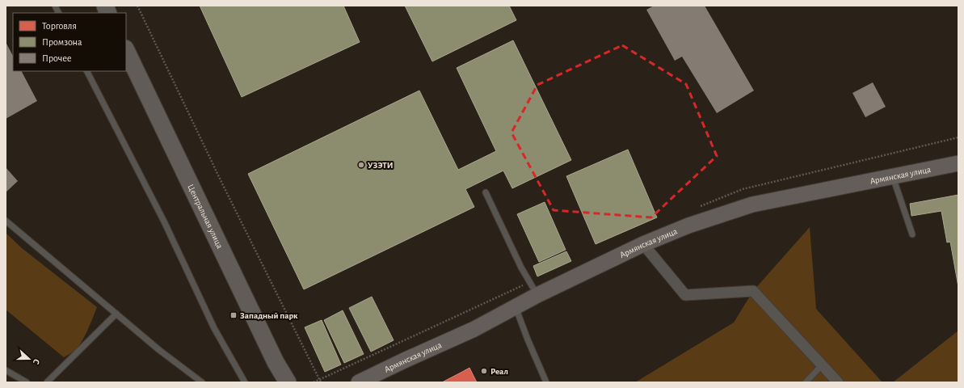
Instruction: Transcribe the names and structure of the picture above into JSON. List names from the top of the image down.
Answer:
{
  "streets": {
    "main road": ["Центральная улица"],
    "street": ["Армянская улица"]
  },
  "places": {
    "other": ["УЗЭТИ", "Реал"],
    "transit": ["Западный парк"]
  },
  "legend": ["Торговля", "Промзона", "Прочее"],
  "north": "right"
}
